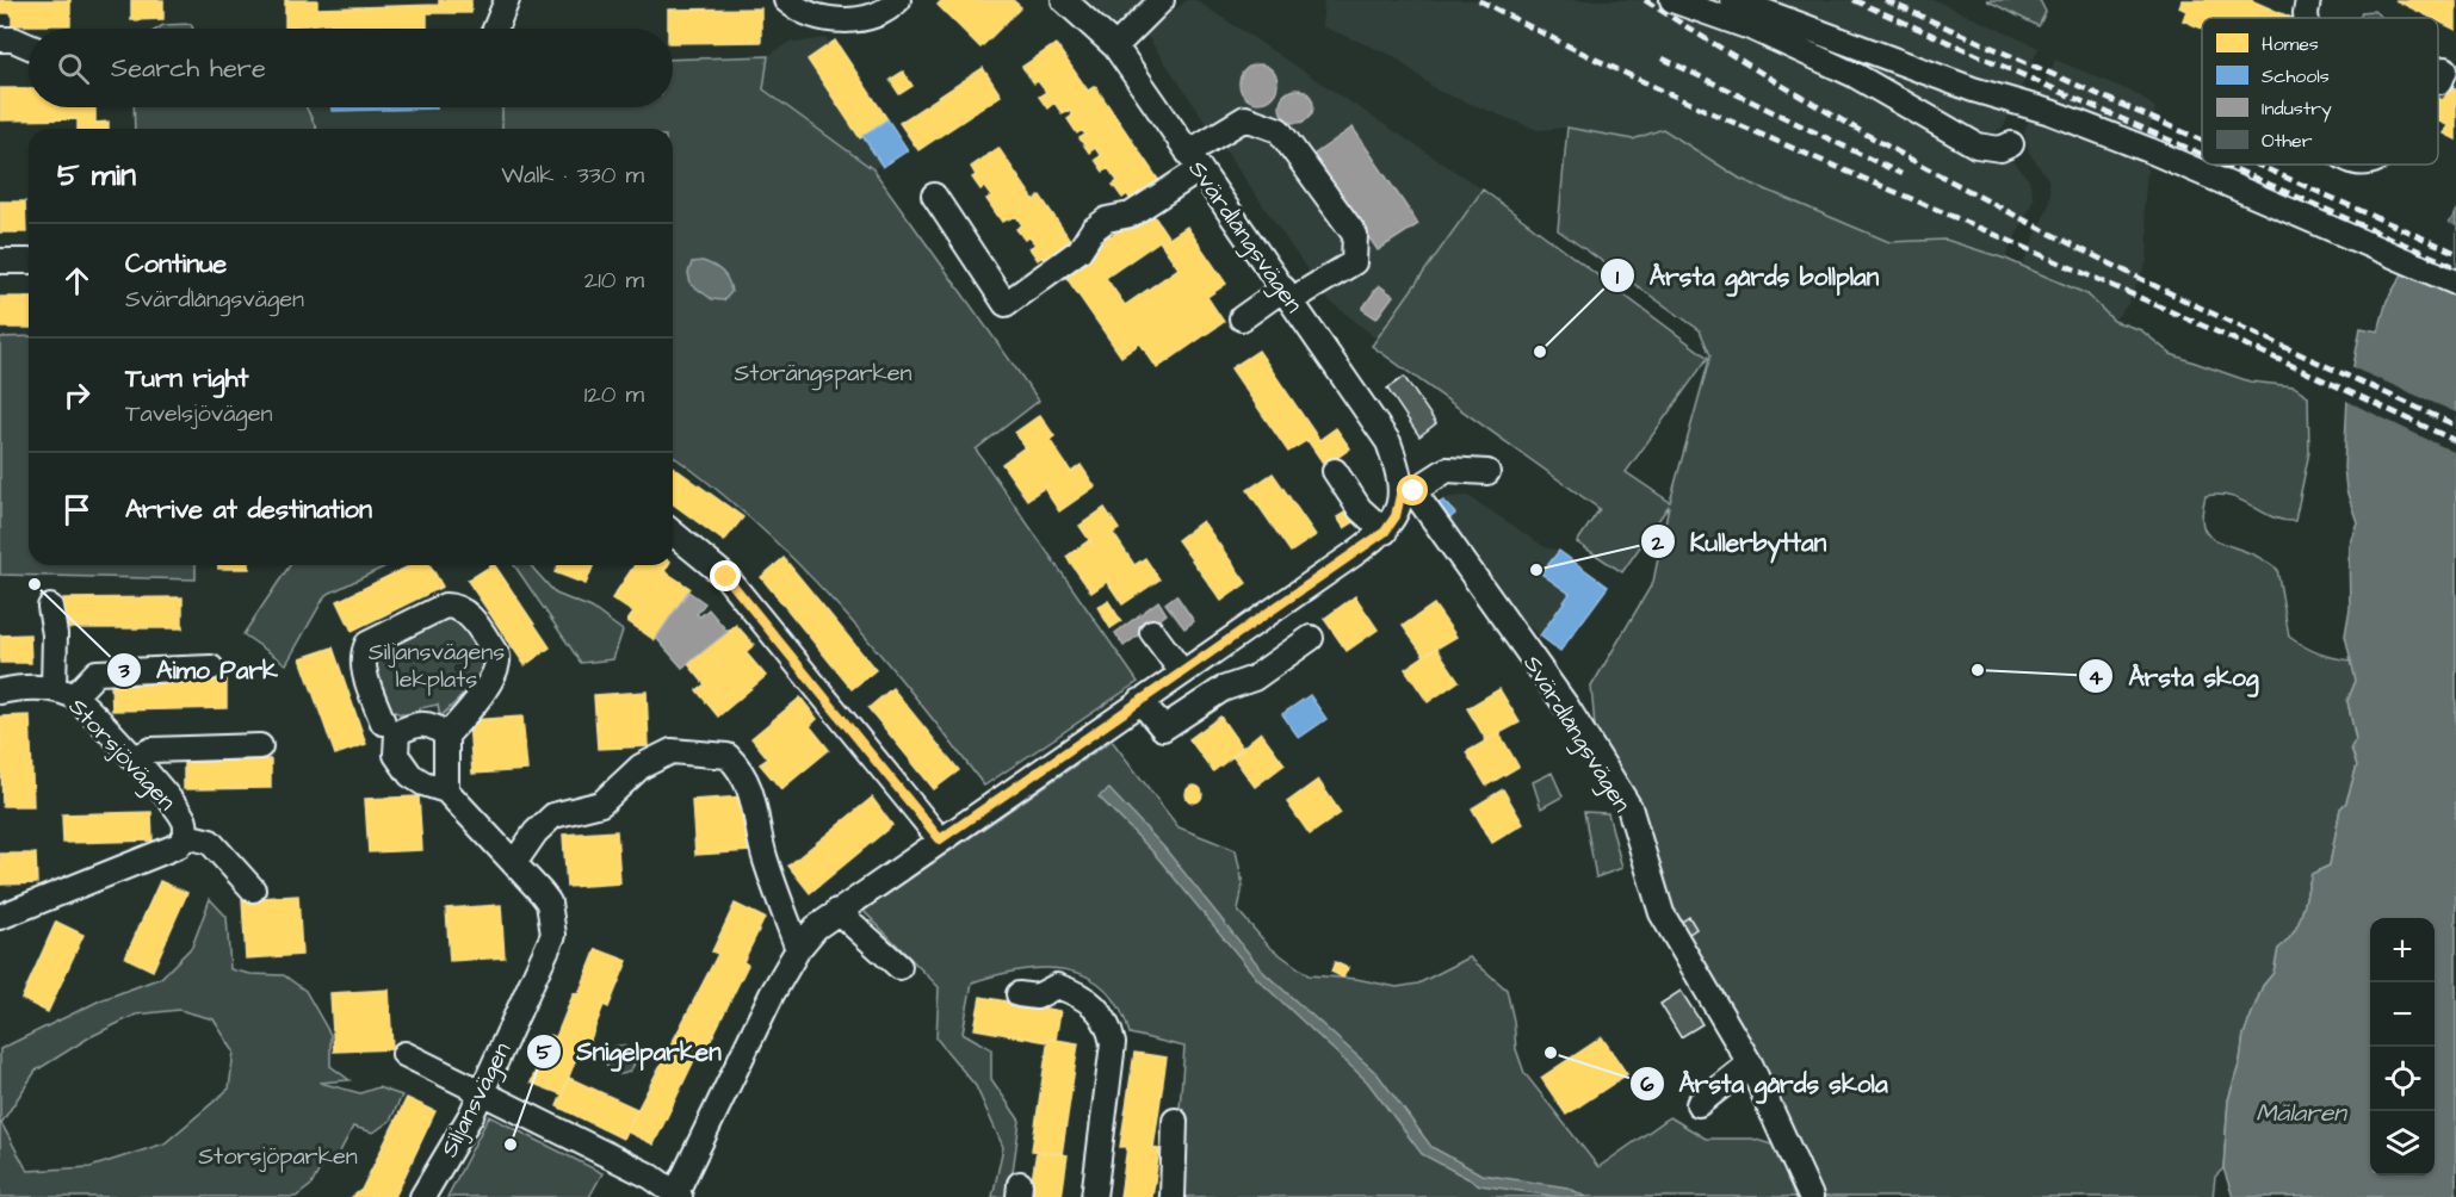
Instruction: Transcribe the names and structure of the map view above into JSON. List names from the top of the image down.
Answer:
{
  "streets": {
    "street": ["Svärdlångsvägen", "Storsjövägen", "Siljansvägen"]
  },
  "water": ["Mälaren"],
  "parks": ["Storängsparken", "Siljansvägens lekplats", "Storsjöparken"],
  "places": [
    "Årsta gårds bollplan",
    "Kullerbyttan",
    "Aimo Park",
    "Årsta skog",
    "Årsta gårds skola",
    "Snigelparken"
  ],
  "legend": [
    "Homes",
    "Schools",
    "Industry",
    "Other"
  ],
  "page": {
    "search": "Search here",
    "heading": ["5 min", "Walk · 330 m"],
    "list": [
      ["Continue", "Svärdlångsvägen", "210 m"],
      ["Turn right", "Tavelsjövägen", "120 m"],
      "Arrive at destination"
    ],
    "map_buttons": ["+", "−"]
  }
}
